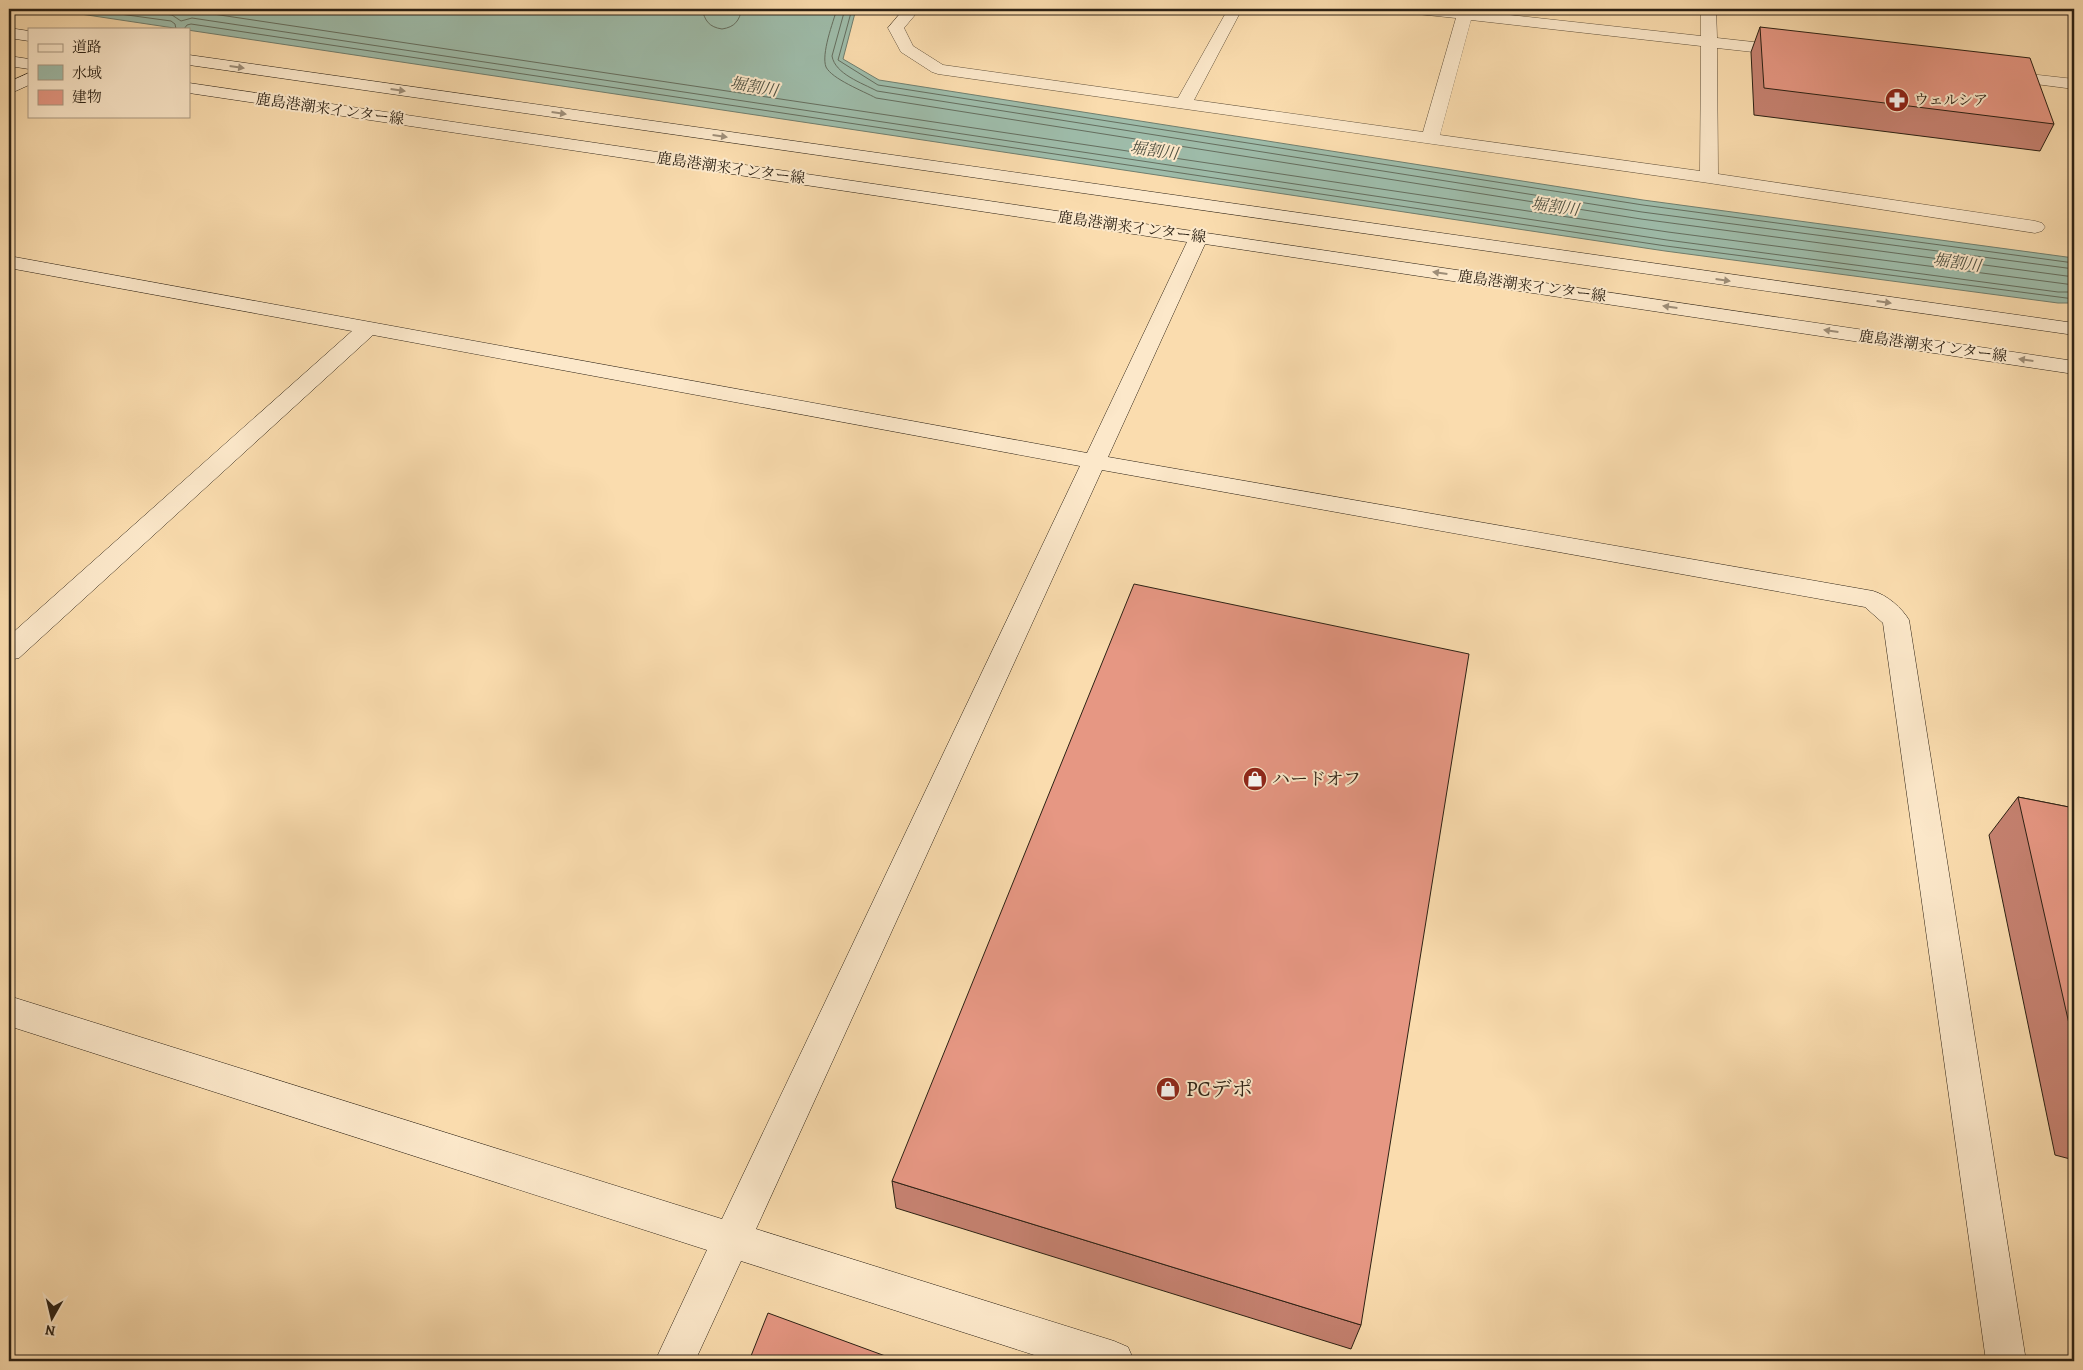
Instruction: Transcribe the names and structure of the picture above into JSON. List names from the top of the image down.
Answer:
{
  "streets": {
    "street": ["鹿島港潮来インター線"]
  },
  "water": ["堀割川"],
  "places": {
    "pharmacy": ["ウェルシア"],
    "shop": ["ハードオフ", "PCデポ"]
  },
  "legend": ["道路", "水域", "建物"],
  "north": "bottom"
}
